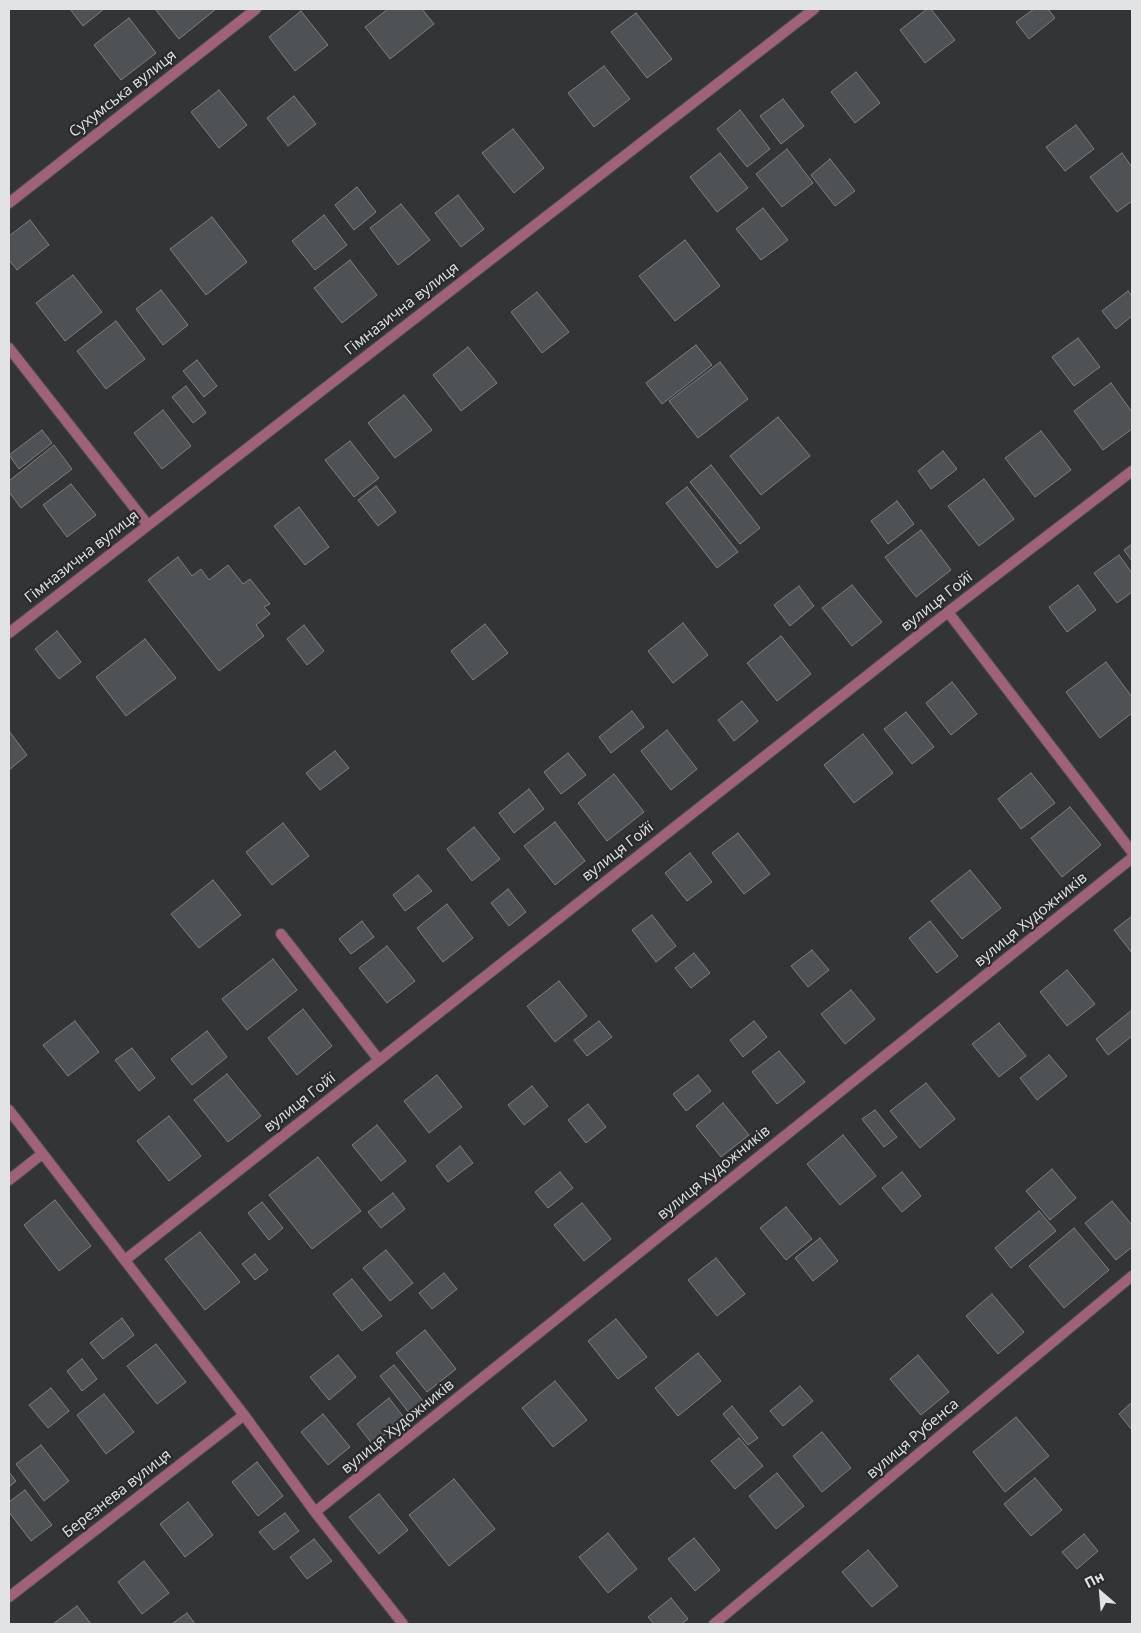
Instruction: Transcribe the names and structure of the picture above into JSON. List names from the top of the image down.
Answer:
{
  "streets": {
    "street": [
      "Сухумська вулиця",
      "Гімназична вулиця",
      "вулиця Гойї",
      "вулиця Художників",
      "вулиця Рубенса",
      "Березнева вулиця"
    ]
  },
  "north": "top left"
}
